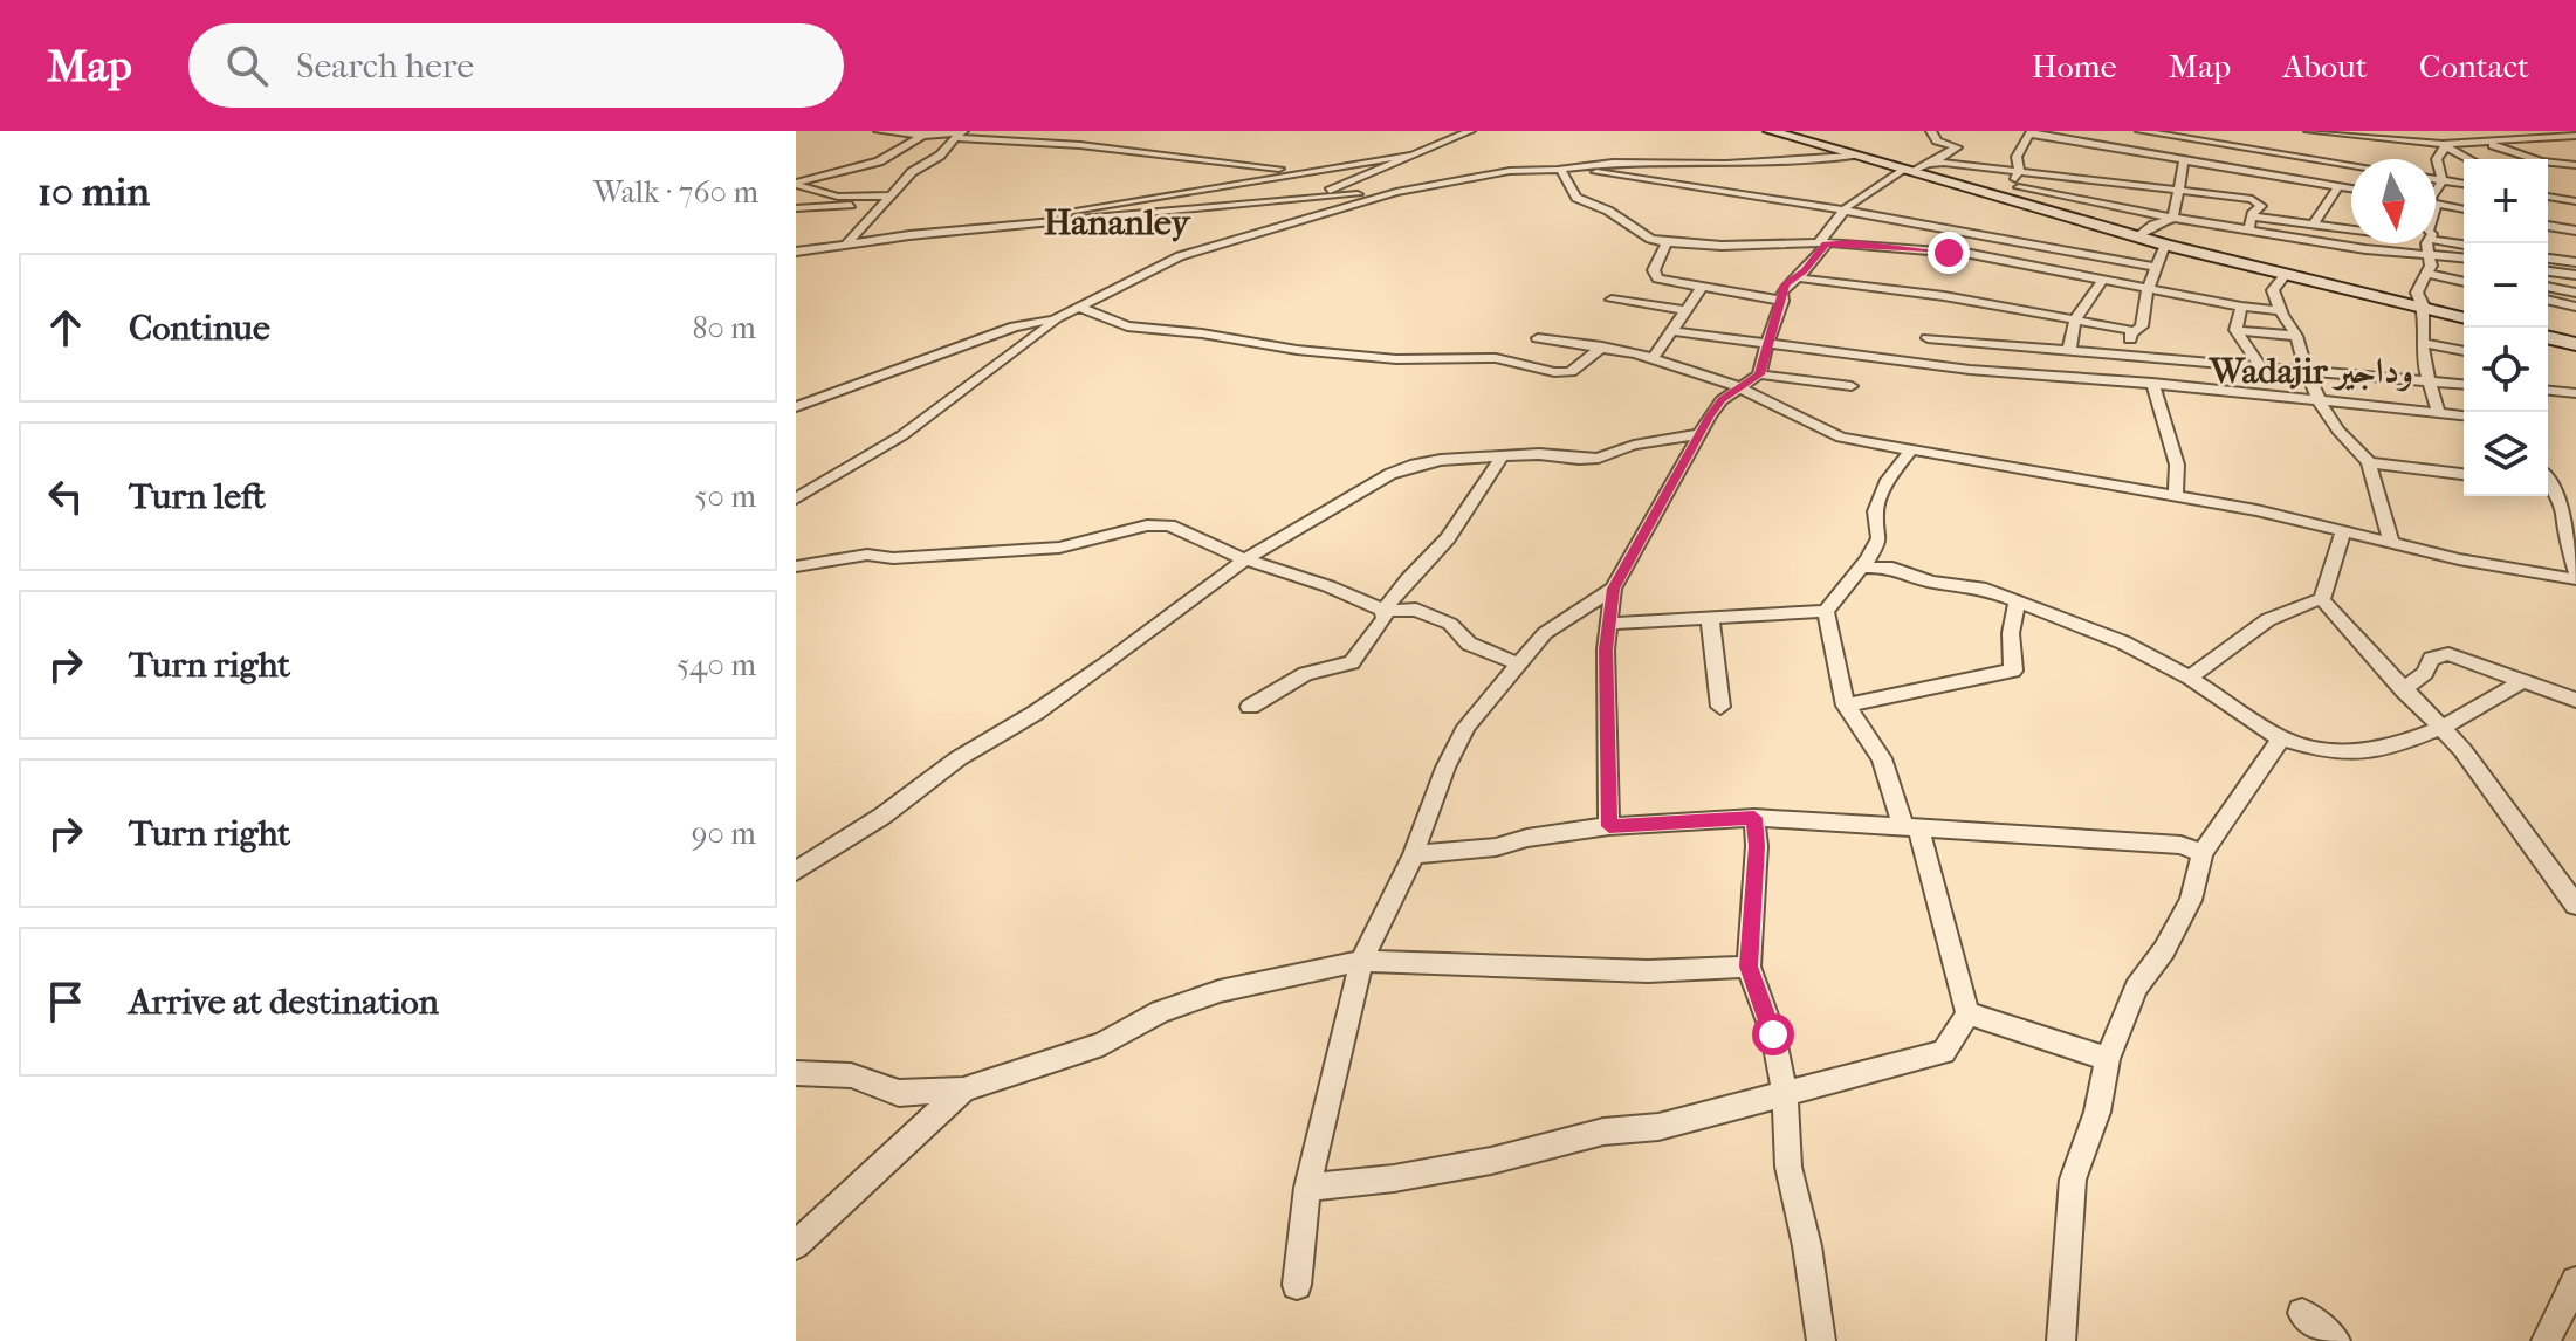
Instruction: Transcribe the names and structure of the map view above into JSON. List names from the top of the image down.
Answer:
{
  "districts": ["Hananley", "Wadajir وداجير"],
  "north": "bottom",
  "page": {
    "header": "Map",
    "search": "Search here",
    "nav": [
      "Home",
      "Map",
      "About",
      "Contact"
    ],
    "heading": ["10 min", "Walk · 760 m"],
    "map_buttons": ["+", "−"],
    "list": [
      ["Continue", "80 m"],
      ["Turn left", "50 m"],
      ["Turn right", "540 m"],
      ["Turn right", "90 m"],
      "Arrive at destination"
    ]
  }
}
